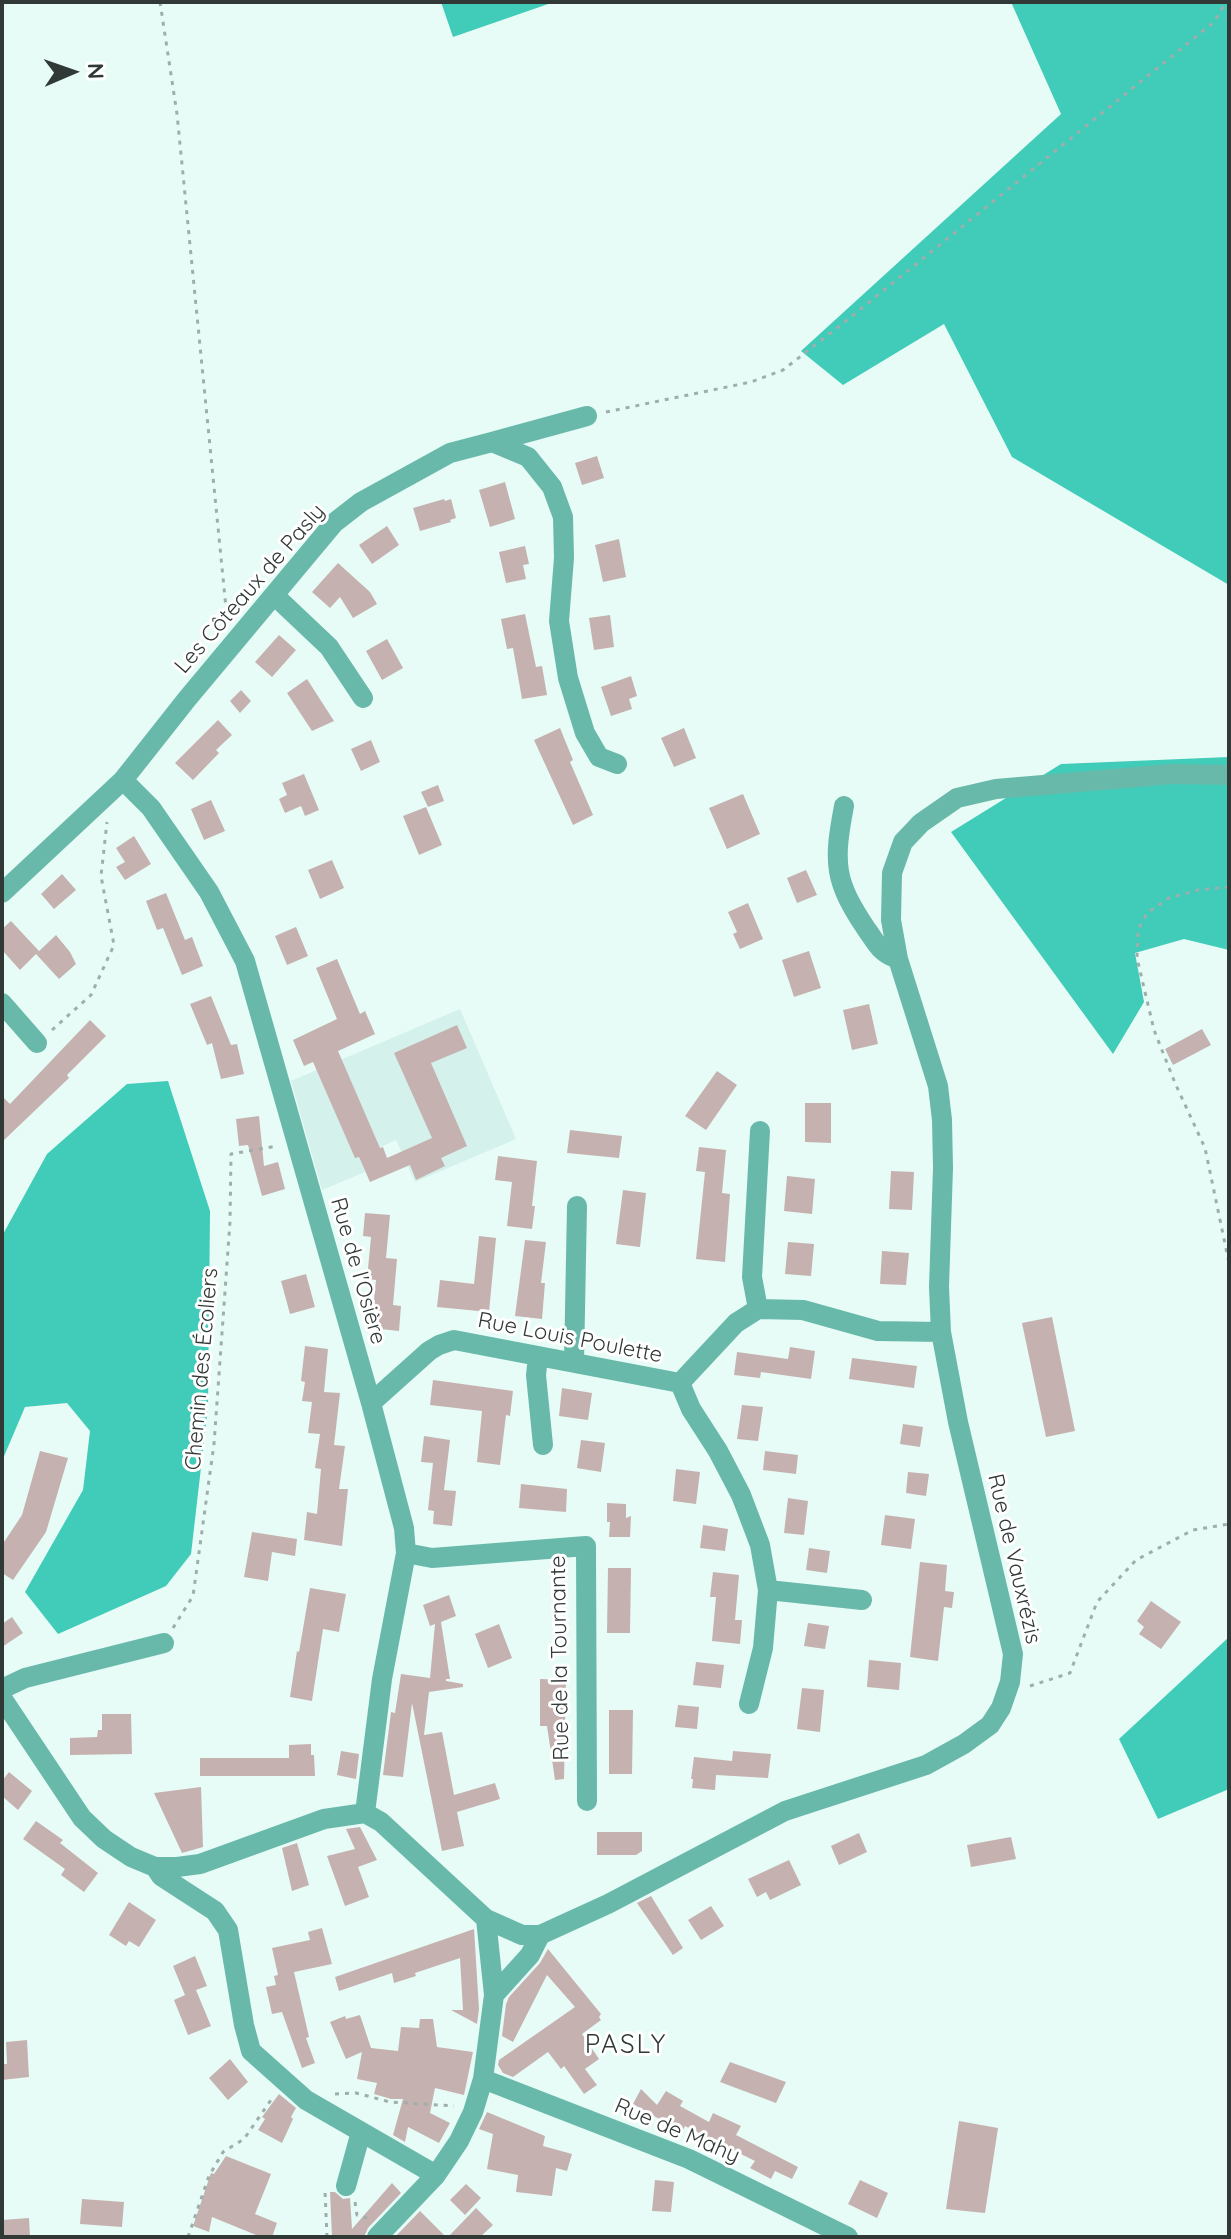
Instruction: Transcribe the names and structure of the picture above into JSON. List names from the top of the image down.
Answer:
{
  "streets": {
    "street": [
      "Les Côteaux de Pasly",
      "Rue de l'Osière",
      "Rue Louis Poulette",
      "Rue de Vauxrézis",
      "Rue de la Tournante",
      "Rue de Mahy"
    ],
    "path": ["Chemin des Écoliers"]
  },
  "crossings": [
    ["Les Côteaux de Pasly", "Rue de l'Osière"],
    ["Rue de l'Osière", "Rue Louis Poulette"],
    ["Rue de l'Osière", "Chemin des Écoliers"],
    ["Rue de l'Osière", "Rue de la Tournante"]
  ],
  "districts": ["PASLY"],
  "north": "right"
}
